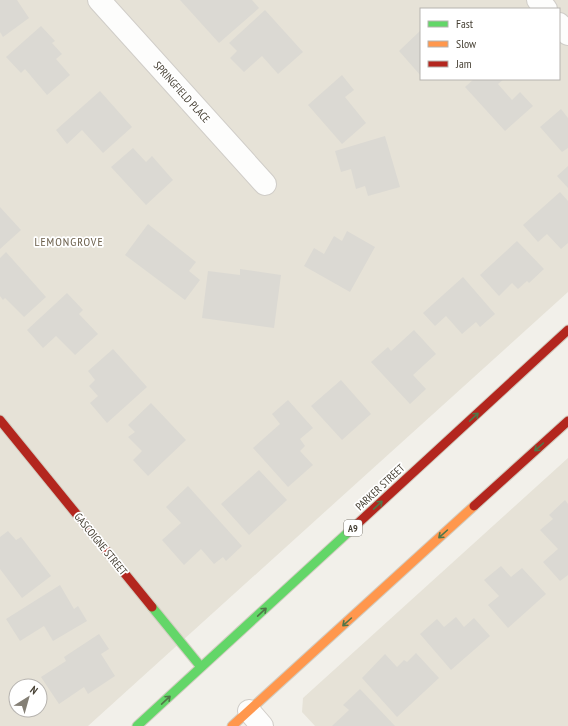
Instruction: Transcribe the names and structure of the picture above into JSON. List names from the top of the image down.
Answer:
{
  "streets": {
    "main road": ["PARKER STREET", "A9", "GASCOIGNE STREET"],
    "street": ["SPRINGFIELD PLACE"]
  },
  "crossings": [
    ["PARKER STREET", "GASCOIGNE STREET"]
  ],
  "districts": ["LEMONGROVE"],
  "legend": ["Fast", "Slow", "Jam"],
  "north": "top right"
}
